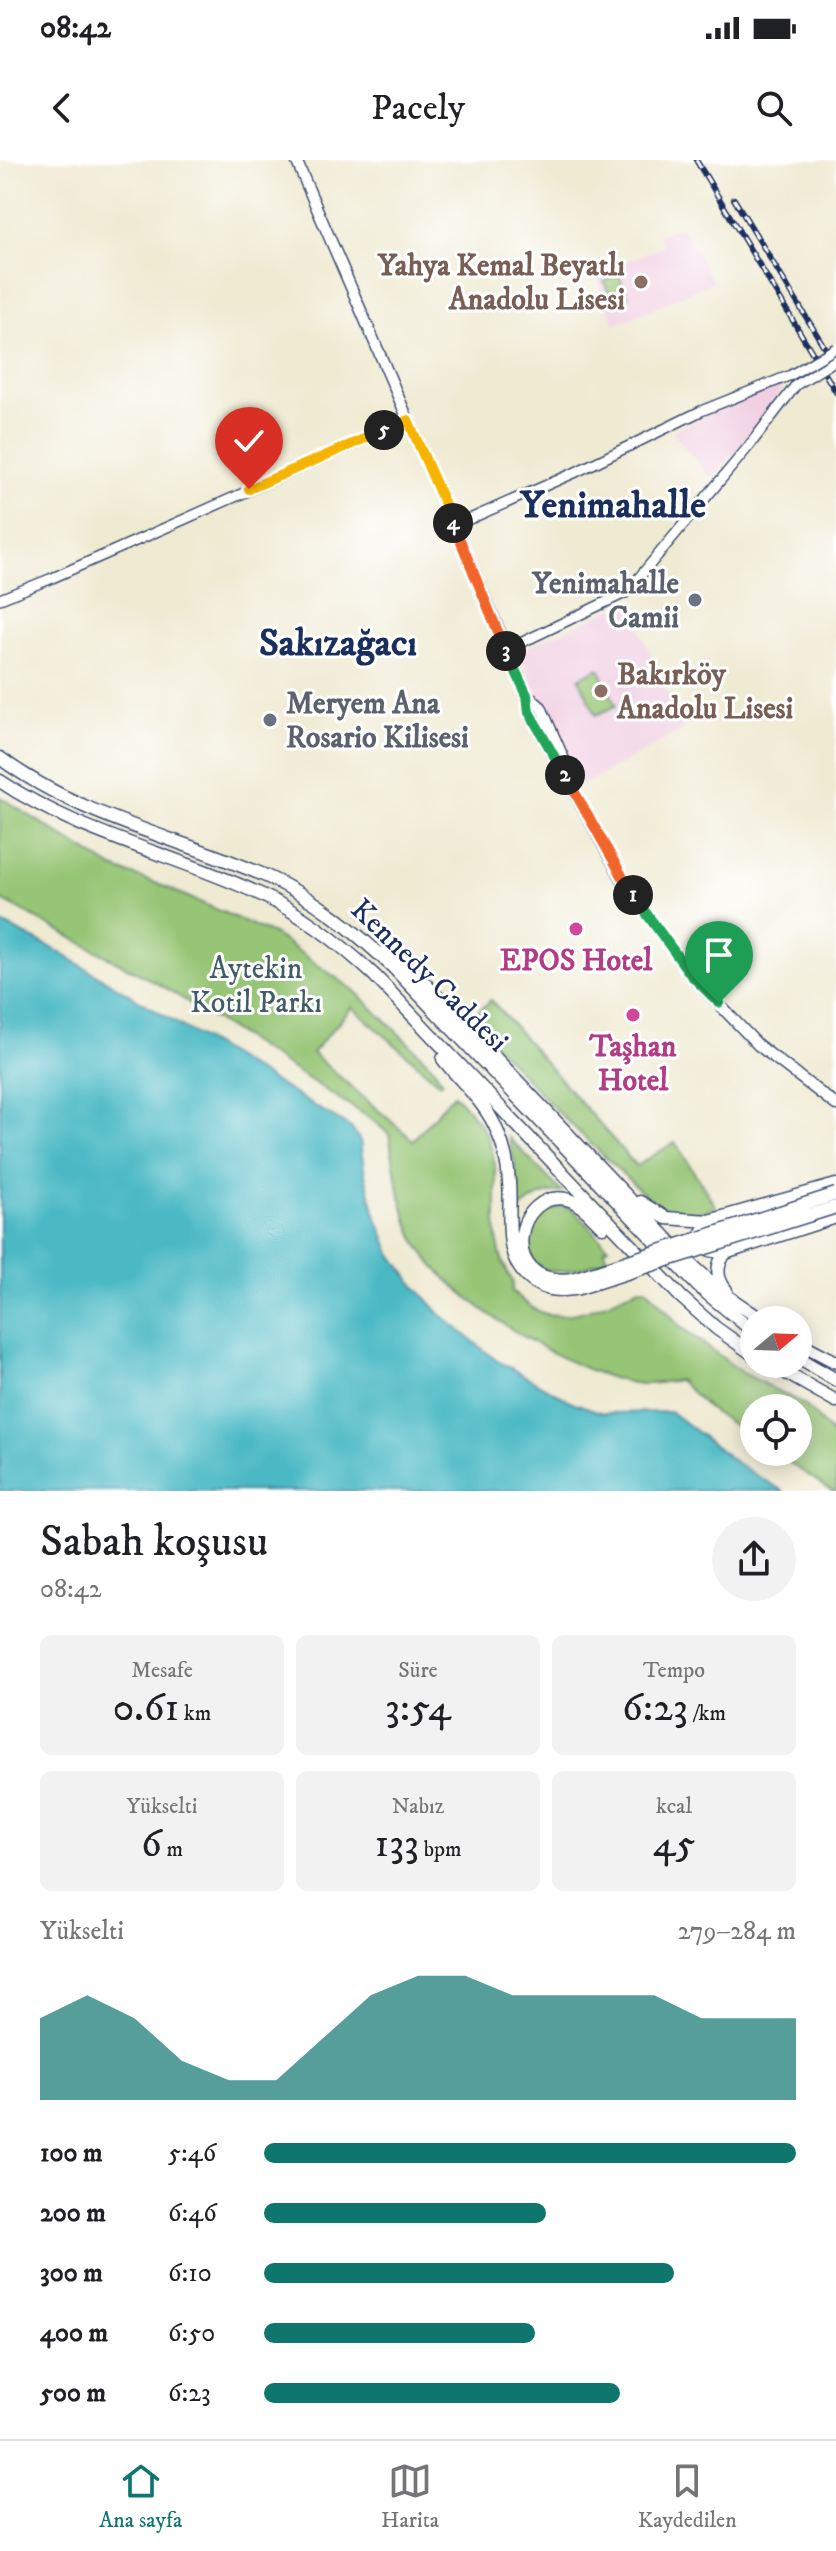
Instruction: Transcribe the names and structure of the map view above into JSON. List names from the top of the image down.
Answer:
{
  "streets": {
    "highway": ["Kennedy Caddesi"]
  },
  "districts": ["Yenimahalle", "Sakızağacı"],
  "parks": ["Aytekin Kotil Parkı"],
  "places": [
    "Yahya Kemal Beyatlı Anadolu Lisesi",
    "Yenimahalle Camii",
    "Bakırköy Anadolu Lisesi",
    "Meryem Ana Rosario Kilisesi",
    "EPOS Hotel",
    "Taşhan Hotel"
  ],
  "north": "right",
  "page": {
    "status": "08:42",
    "header": "Pacely",
    "pins": [
      "5",
      "4",
      "3",
      "2",
      "1"
    ],
    "heading": ["Sabah koşusu", "08:42"],
    "stats": [
      ["Mesafe", "0.61 km"],
      ["Süre", "3:54"],
      ["Tempo", "6:23 /km"],
      ["Yükselti", "6 m"],
      ["Nabız", "133 bpm"],
      ["kcal", "45"]
    ],
    "chart": ["Yükselti", "279–284 m"],
    "list": [
      {
        "name": "100 m",
        "note": "5:46"
      },
      {
        "name": "200 m",
        "note": "6:46"
      },
      {
        "name": "300 m",
        "note": "6:10"
      },
      {
        "name": "400 m",
        "note": "6:50"
      },
      {
        "name": "500 m",
        "note": "6:23"
      }
    ],
    "tabs": ["Ana sayfa", "Harita", "Kaydedilen"]
  }
}
